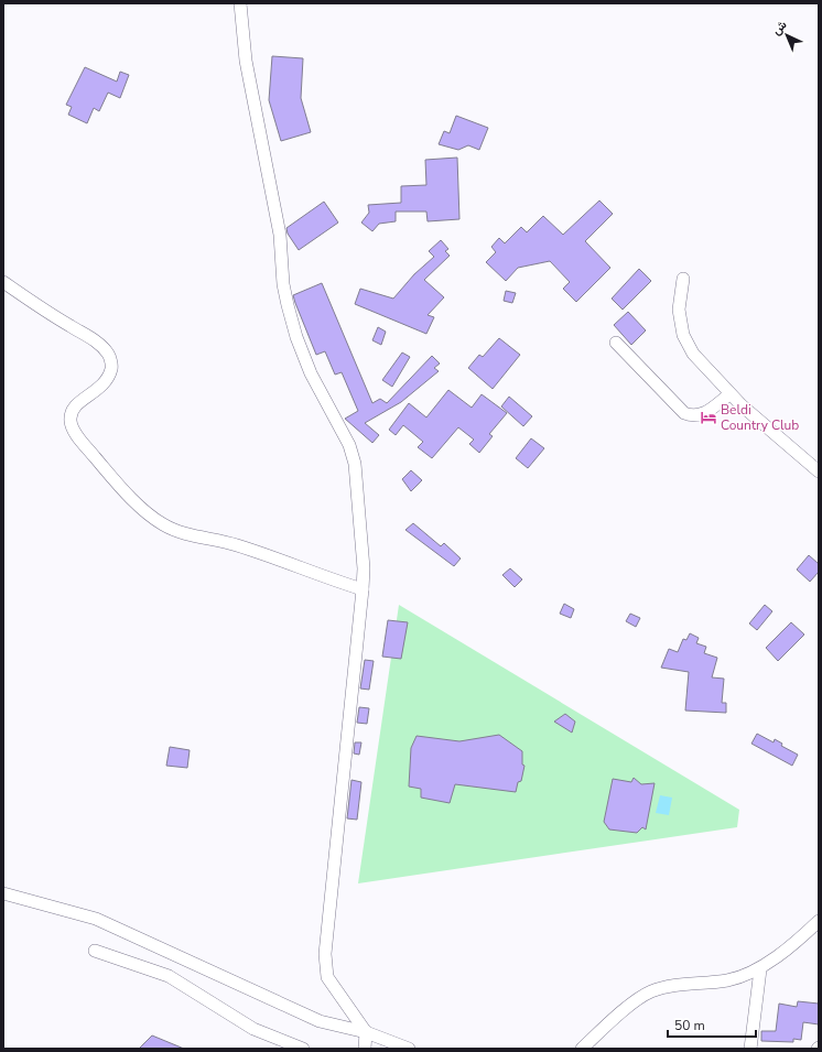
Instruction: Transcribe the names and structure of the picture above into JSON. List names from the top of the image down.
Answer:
{
  "places": {
    "hotel": ["Beldi Country Club"]
  },
  "scale_bar": "50 m",
  "north": "top left"
}
